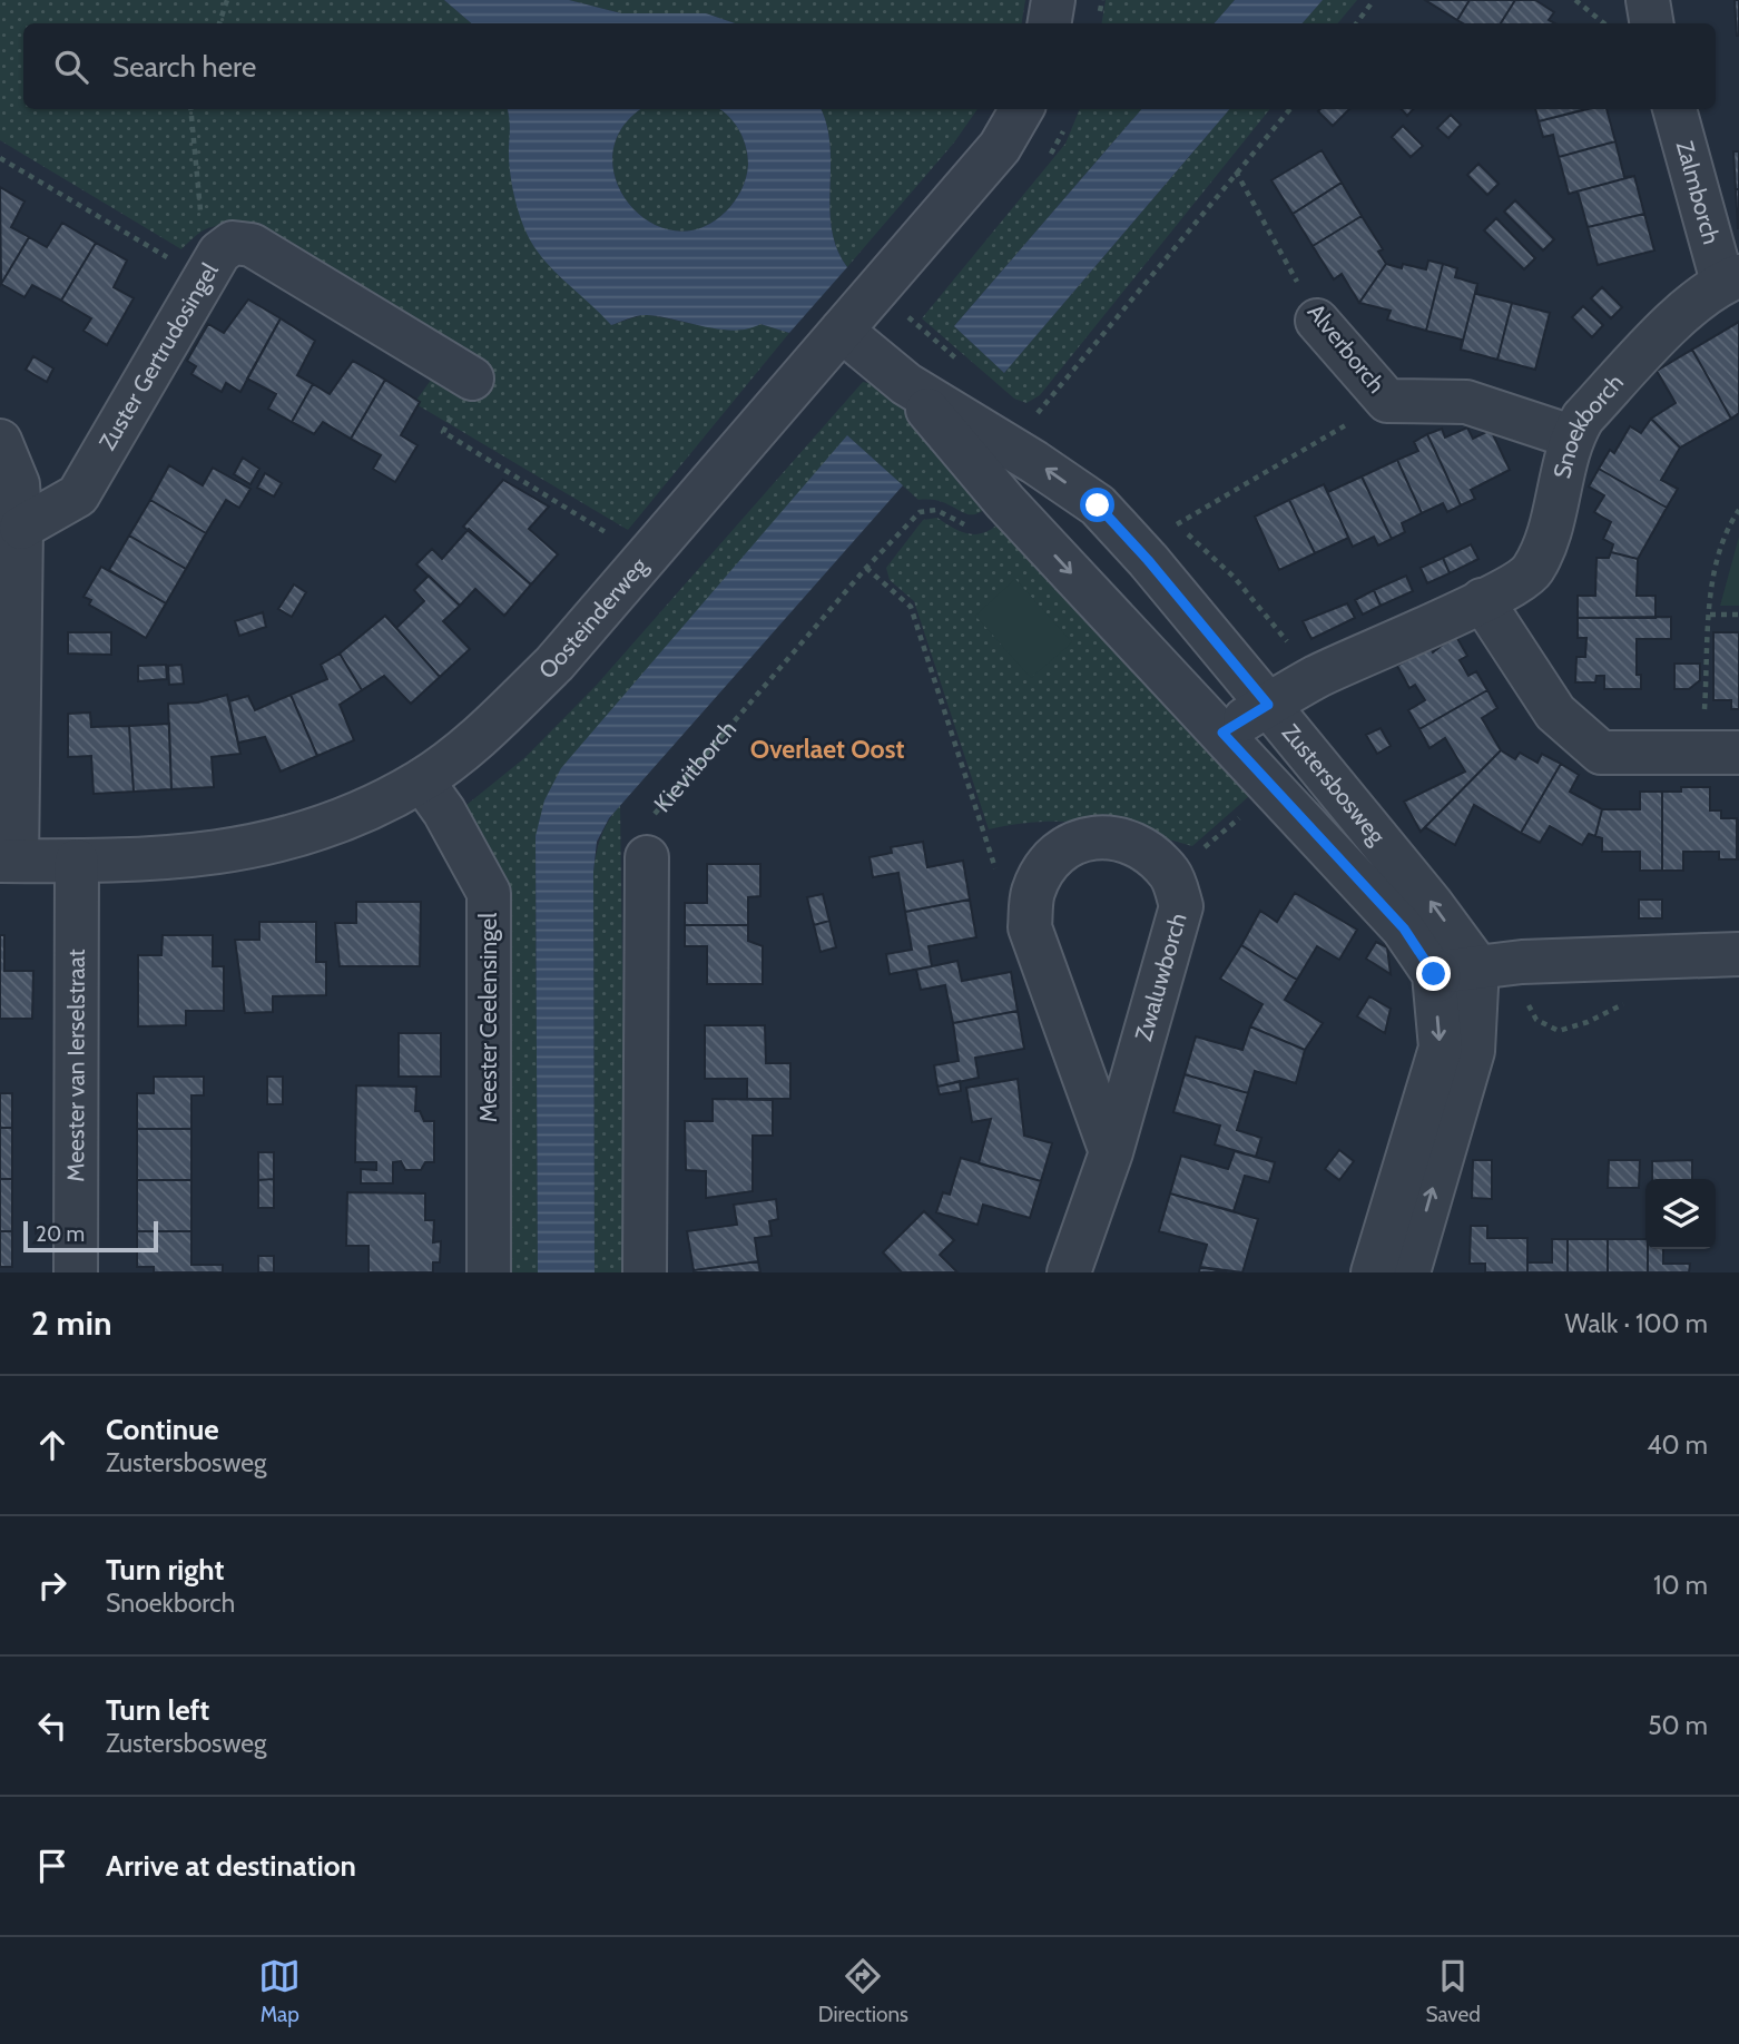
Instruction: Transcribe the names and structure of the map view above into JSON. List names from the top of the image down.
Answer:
{
  "streets": {
    "street": [
      "Zalmborch",
      "Alverborch",
      "Zuster Gertrudosingel",
      "Snoekborch",
      "Oosteinderweg",
      "Zustersbosweg",
      "Zwaluwborch",
      "Meester Ceelensingel",
      "Meester van Ierselstraat"
    ],
    "path": ["Kievitborch"]
  },
  "crossings": [
    ["Zalmborch", "Snoekborch"],
    ["Alverborch", "Snoekborch"],
    ["Snoekborch", "Zustersbosweg"],
    ["Oosteinderweg", "Zustersbosweg"],
    ["Oosteinderweg", "Meester Ceelensingel"],
    ["Oosteinderweg", "Meester van Ierselstraat"],
    ["Kievitborch", "Zustersbosweg"]
  ],
  "districts": ["Overlaet Oost"],
  "scale_bar": "20 m",
  "page": {
    "search": "Search here",
    "scale": "20 m",
    "heading": ["2 min", "Walk · 100 m"],
    "list": [
      ["Continue", "Zustersbosweg", "40 m"],
      ["Turn right", "Snoekborch", "10 m"],
      ["Turn left", "Zustersbosweg", "50 m"],
      "Arrive at destination"
    ],
    "nav": ["Map", "Directions", "Saved"]
  }
}
